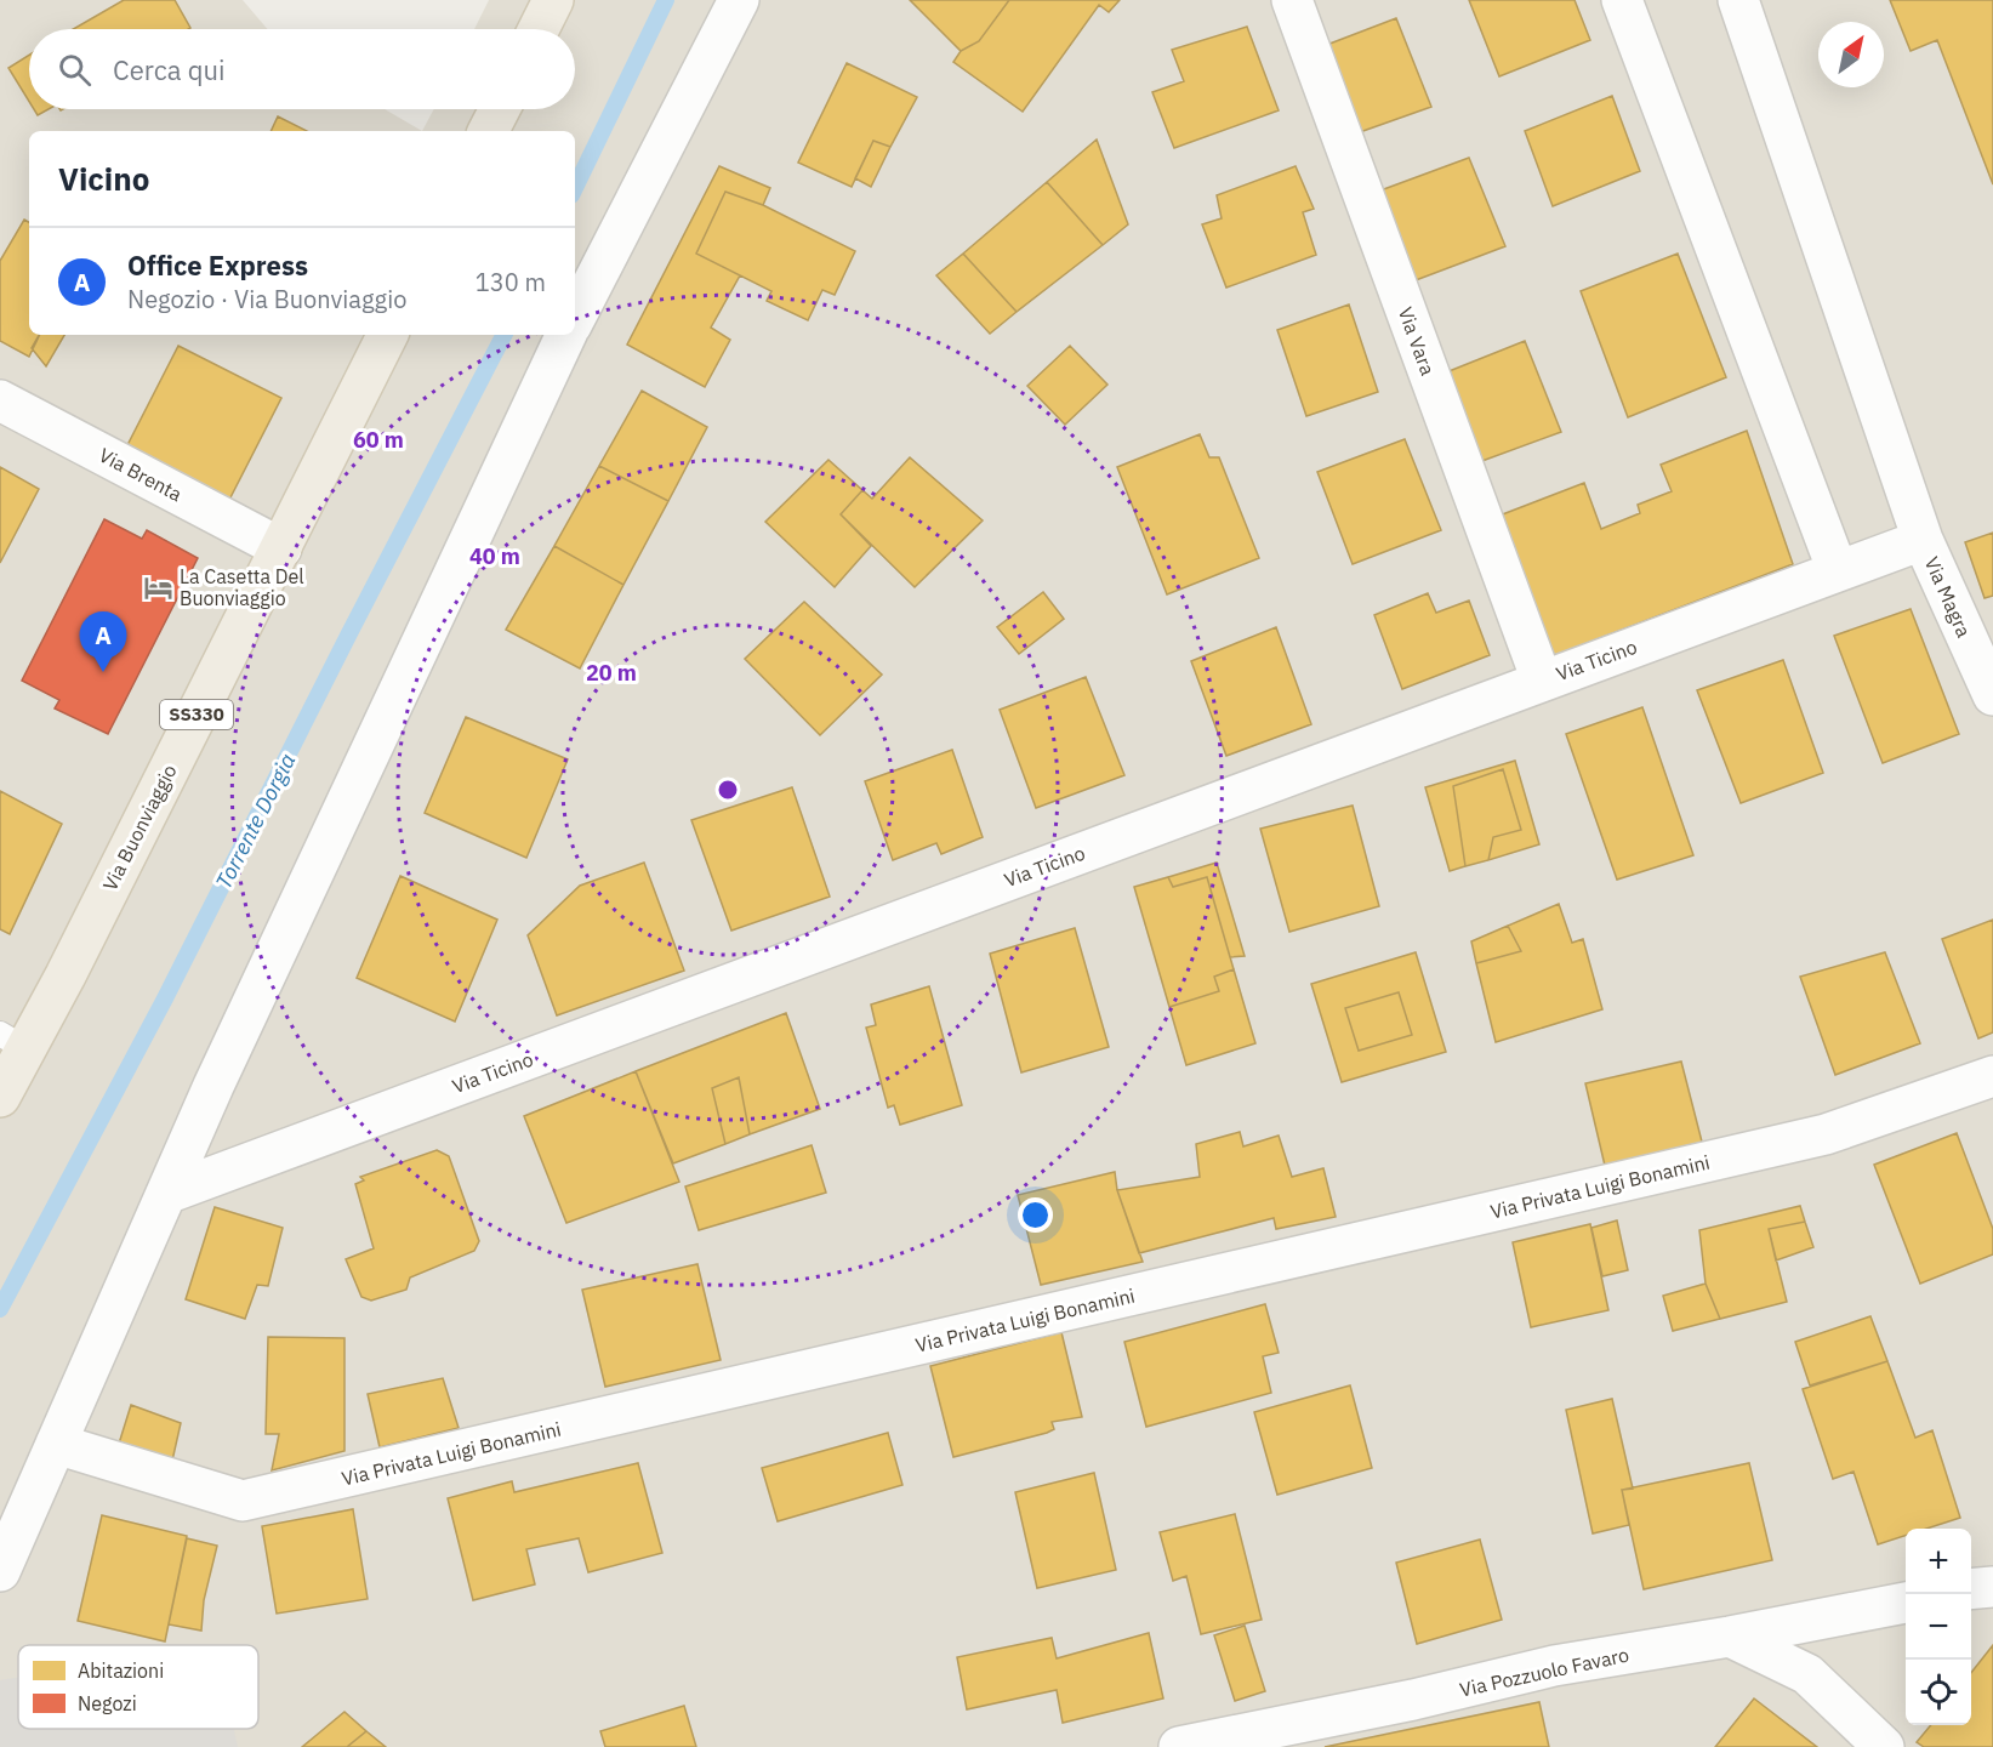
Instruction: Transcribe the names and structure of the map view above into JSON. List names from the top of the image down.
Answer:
{
  "streets": {
    "main road": ["SS330", "Via Buonviaggio"],
    "street": [
      "Via Vara",
      "Via Brenta",
      "Via Magra",
      "Via Ticino",
      "Via Privata Luigi Bonamini",
      "Via Pozzuolo Favaro"
    ]
  },
  "crossings": [
    ["Via Vara", "Via Ticino"],
    ["Via Brenta", "Via Buonviaggio"],
    ["Via Magra", "Via Ticino"]
  ],
  "water": ["Torrente Dorgia"],
  "places": {
    "hotel": ["La Casetta Del Buonviaggio"]
  },
  "legend": ["Abitazioni", "Negozi"],
  "north": "top right",
  "page": {
    "search": "Cerca qui",
    "heading": "Vicino",
    "list": [
      {
        "mark": "A",
        "name": "Office Express",
        "note": "Negozio · Via Buonviaggio",
        "value": "130 m"
      }
    ],
    "pins": "A",
    "map_buttons": ["+", "−"]
  },
  "rings": ["60 m", "40 m", "20 m"]
}
